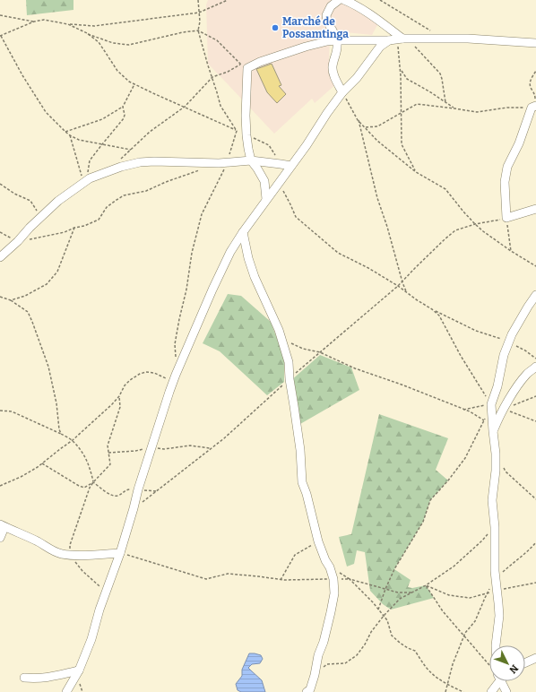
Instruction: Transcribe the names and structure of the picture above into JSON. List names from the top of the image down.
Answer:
{
  "places": ["Marché de Possamtinga"],
  "north": "bottom right"
}
